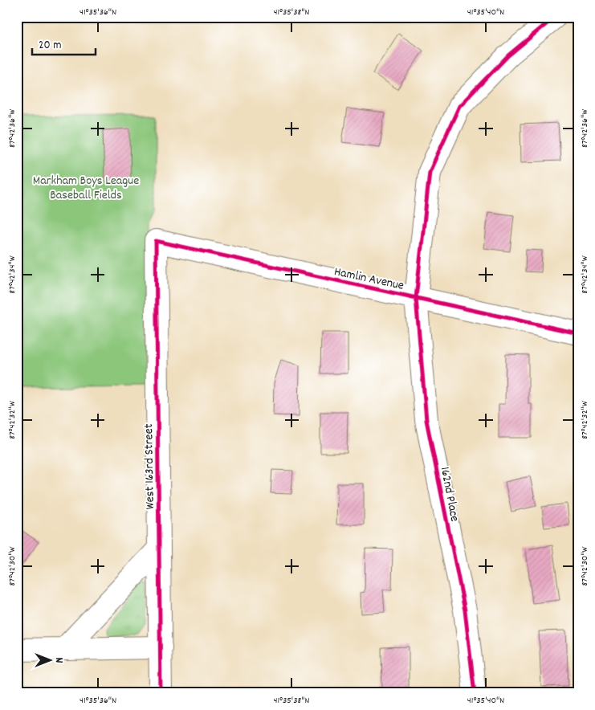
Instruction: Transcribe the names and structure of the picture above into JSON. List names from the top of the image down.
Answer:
{
  "streets": {
    "street": ["Hamlin Avenue", "West 163rd Street", "162nd Place"]
  },
  "crossings": [
    ["Hamlin Avenue", "West 163rd Street"],
    ["Hamlin Avenue", "162nd Place"]
  ],
  "parks": ["Markham Boys League Baseball Fields"],
  "scale_bar": "20 m",
  "north": "right",
  "coordinates": [
    "41°35'36\"N",
    "41°35'38\"N",
    "41°35'40\"N",
    "87°42'36\"W",
    "87°42'34\"W",
    "87°42'32\"W",
    "87°42'30\"W"
  ]
}
